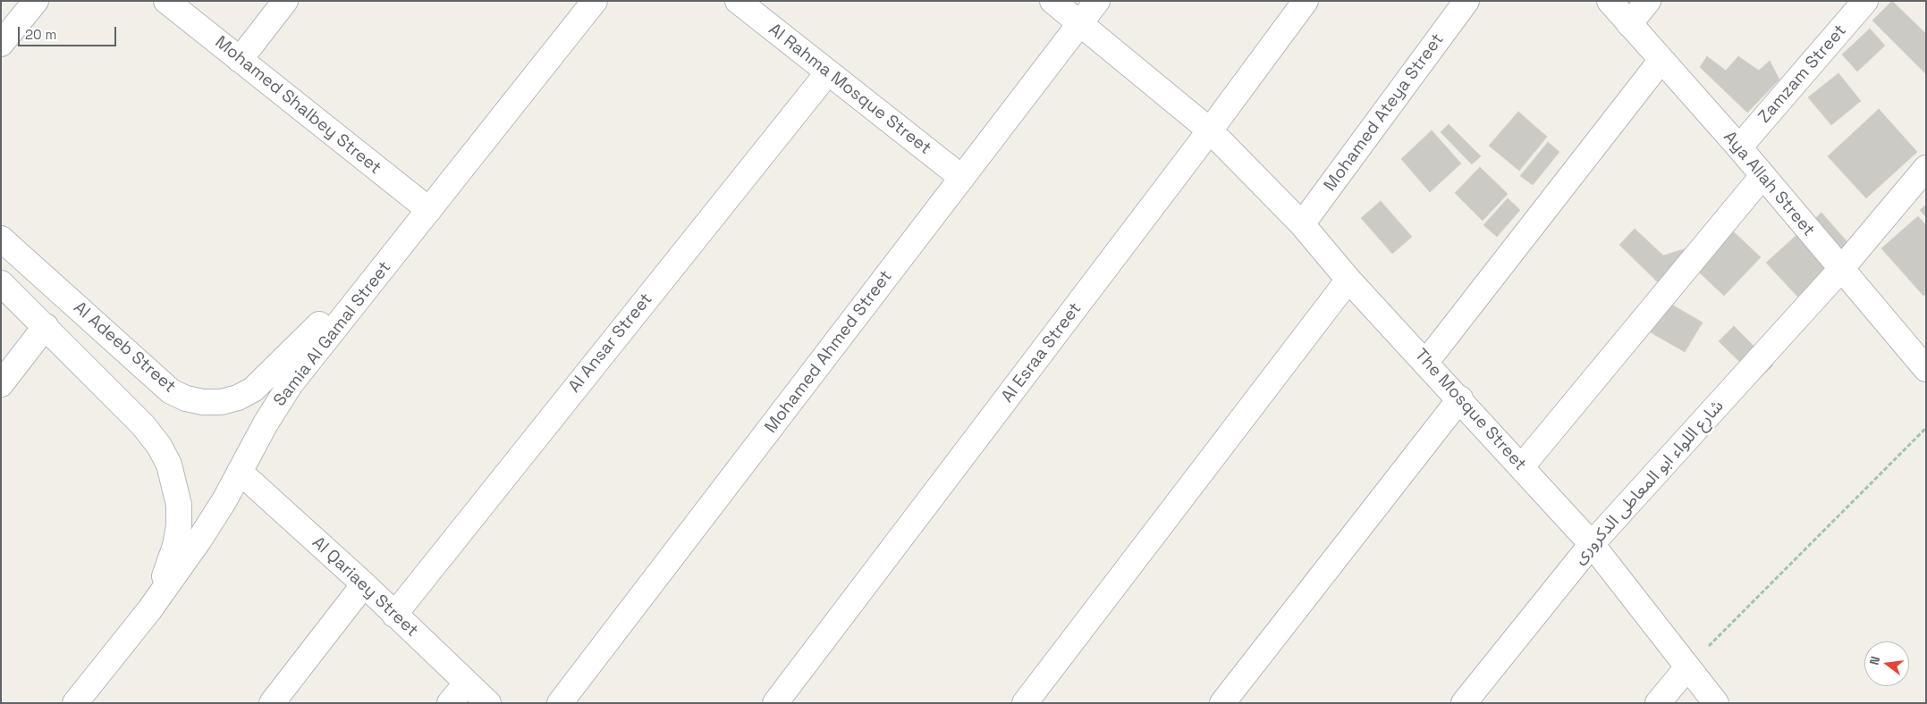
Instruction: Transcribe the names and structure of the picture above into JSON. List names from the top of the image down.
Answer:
{
  "streets": {
    "street": [
      "Zamzam Street",
      "Al Rahma Mosque Street",
      "Mohamed Shalbey Street",
      "Mohamed Ateya Street",
      "Aya Allah Street",
      "Samia Al Gamal Street",
      "Al Ansar Street",
      "Al Adeeb Street",
      "Mohamed Ahmed Street",
      "Al Esraa Street",
      "The Mosque Street",
      "شارع اللواء ابو المعاطى الدكرورى",
      "Al Qariaey Street"
    ]
  },
  "crossings": [
    ["Zamzam Street", "Aya Allah Street"],
    ["Al Rahma Mosque Street", "Al Ansar Street"],
    ["Al Rahma Mosque Street", "Mohamed Ahmed Street"],
    ["Mohamed Shalbey Street", "Samia Al Gamal Street"],
    ["Mohamed Ateya Street", "The Mosque Street"],
    ["Aya Allah Street", "شارع اللواء ابو المعاطى الدكرورى"],
    ["Samia Al Gamal Street", "Al Adeeb Street"],
    ["Samia Al Gamal Street", "Al Qariaey Street"],
    ["Al Ansar Street", "Al Qariaey Street"],
    ["Mohamed Ahmed Street", "The Mosque Street"],
    ["Al Esraa Street", "The Mosque Street"],
    ["The Mosque Street", "شارع اللواء ابو المعاطى الدكرورى"]
  ],
  "scale_bar": "20 m",
  "north": "left"
}
